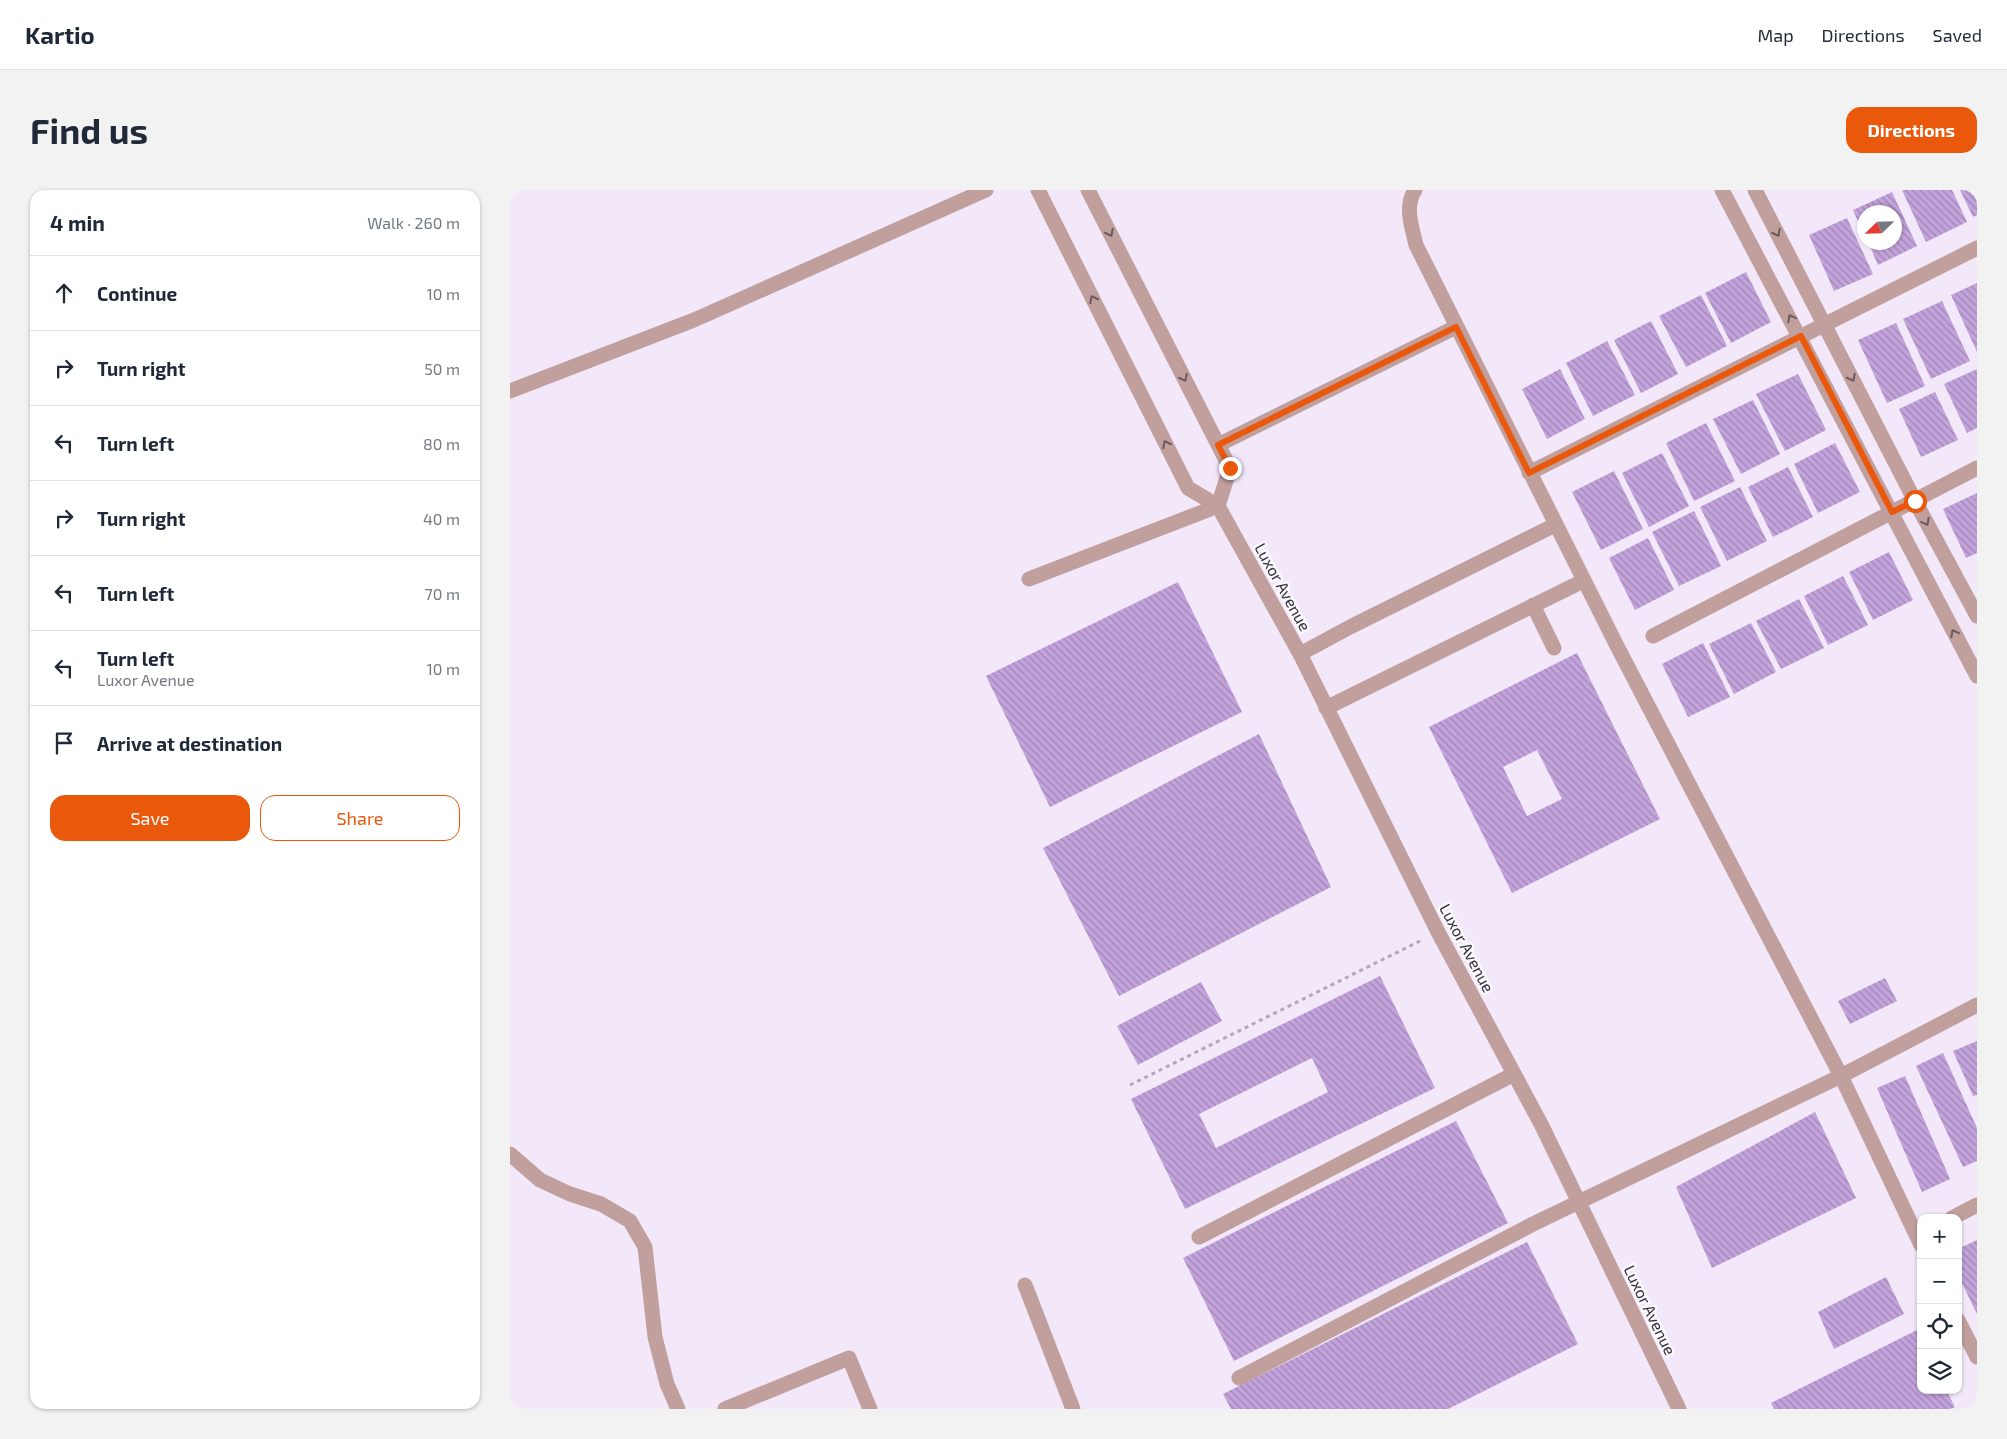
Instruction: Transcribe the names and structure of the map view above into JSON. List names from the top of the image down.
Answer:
{
  "streets": {
    "street": ["Luxor Avenue"]
  },
  "north": "bottom left",
  "page": {
    "header": "Kartio",
    "nav": ["Map", "Directions", "Saved"],
    "buttons": [
      "Directions",
      ["Save", "Share"]
    ],
    "title": "Find us",
    "heading": ["4 min", "Walk · 260 m"],
    "list": [
      ["Continue", "10 m"],
      ["Turn right", "50 m"],
      ["Turn left", "80 m"],
      ["Turn right", "40 m"],
      ["Turn left", "70 m"],
      ["Turn left", "Luxor Avenue", "10 m"],
      "Arrive at destination"
    ],
    "map_buttons": ["+", "−"]
  }
}
